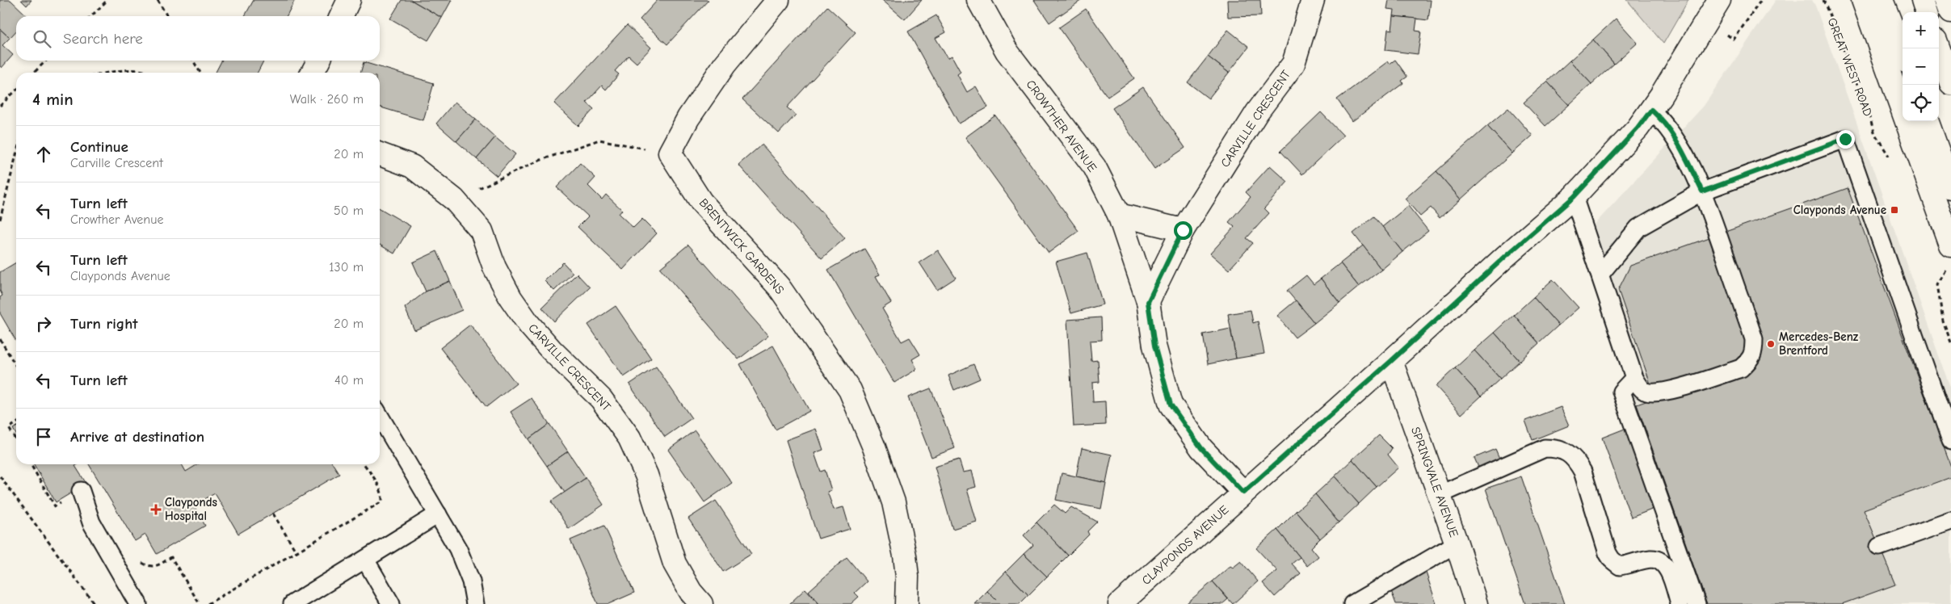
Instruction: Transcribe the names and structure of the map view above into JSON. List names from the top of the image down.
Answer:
{
  "streets": {
    "main road": [
      "CARVILLE CRESCENT",
      "CROWTHER AVENUE",
      "BRENTWICK GARDENS",
      "SPRINGVALE AVENUE",
      "CLAYPONDS AVENUE"
    ],
    "path": ["GREAT WEST ROAD"]
  },
  "crossings": [
    ["CARVILLE CRESCENT", "CROWTHER AVENUE"],
    ["CROWTHER AVENUE", "CLAYPONDS AVENUE"],
    ["SPRINGVALE AVENUE", "CLAYPONDS AVENUE"]
  ],
  "places": {
    "transit": ["Clayponds Avenue"],
    "other": ["Mercedes-Benz Brentford"],
    "health": ["Clayponds Hospital"]
  },
  "page": {
    "map_buttons": ["+", "−"],
    "search": "Search here",
    "heading": ["4 min", "Walk · 260 m"],
    "list": [
      ["Continue", "Carville Crescent", "20 m"],
      ["Turn left", "Crowther Avenue", "50 m"],
      ["Turn left", "Clayponds Avenue", "130 m"],
      ["Turn right", "20 m"],
      ["Turn left", "40 m"],
      "Arrive at destination"
    ]
  }
}
